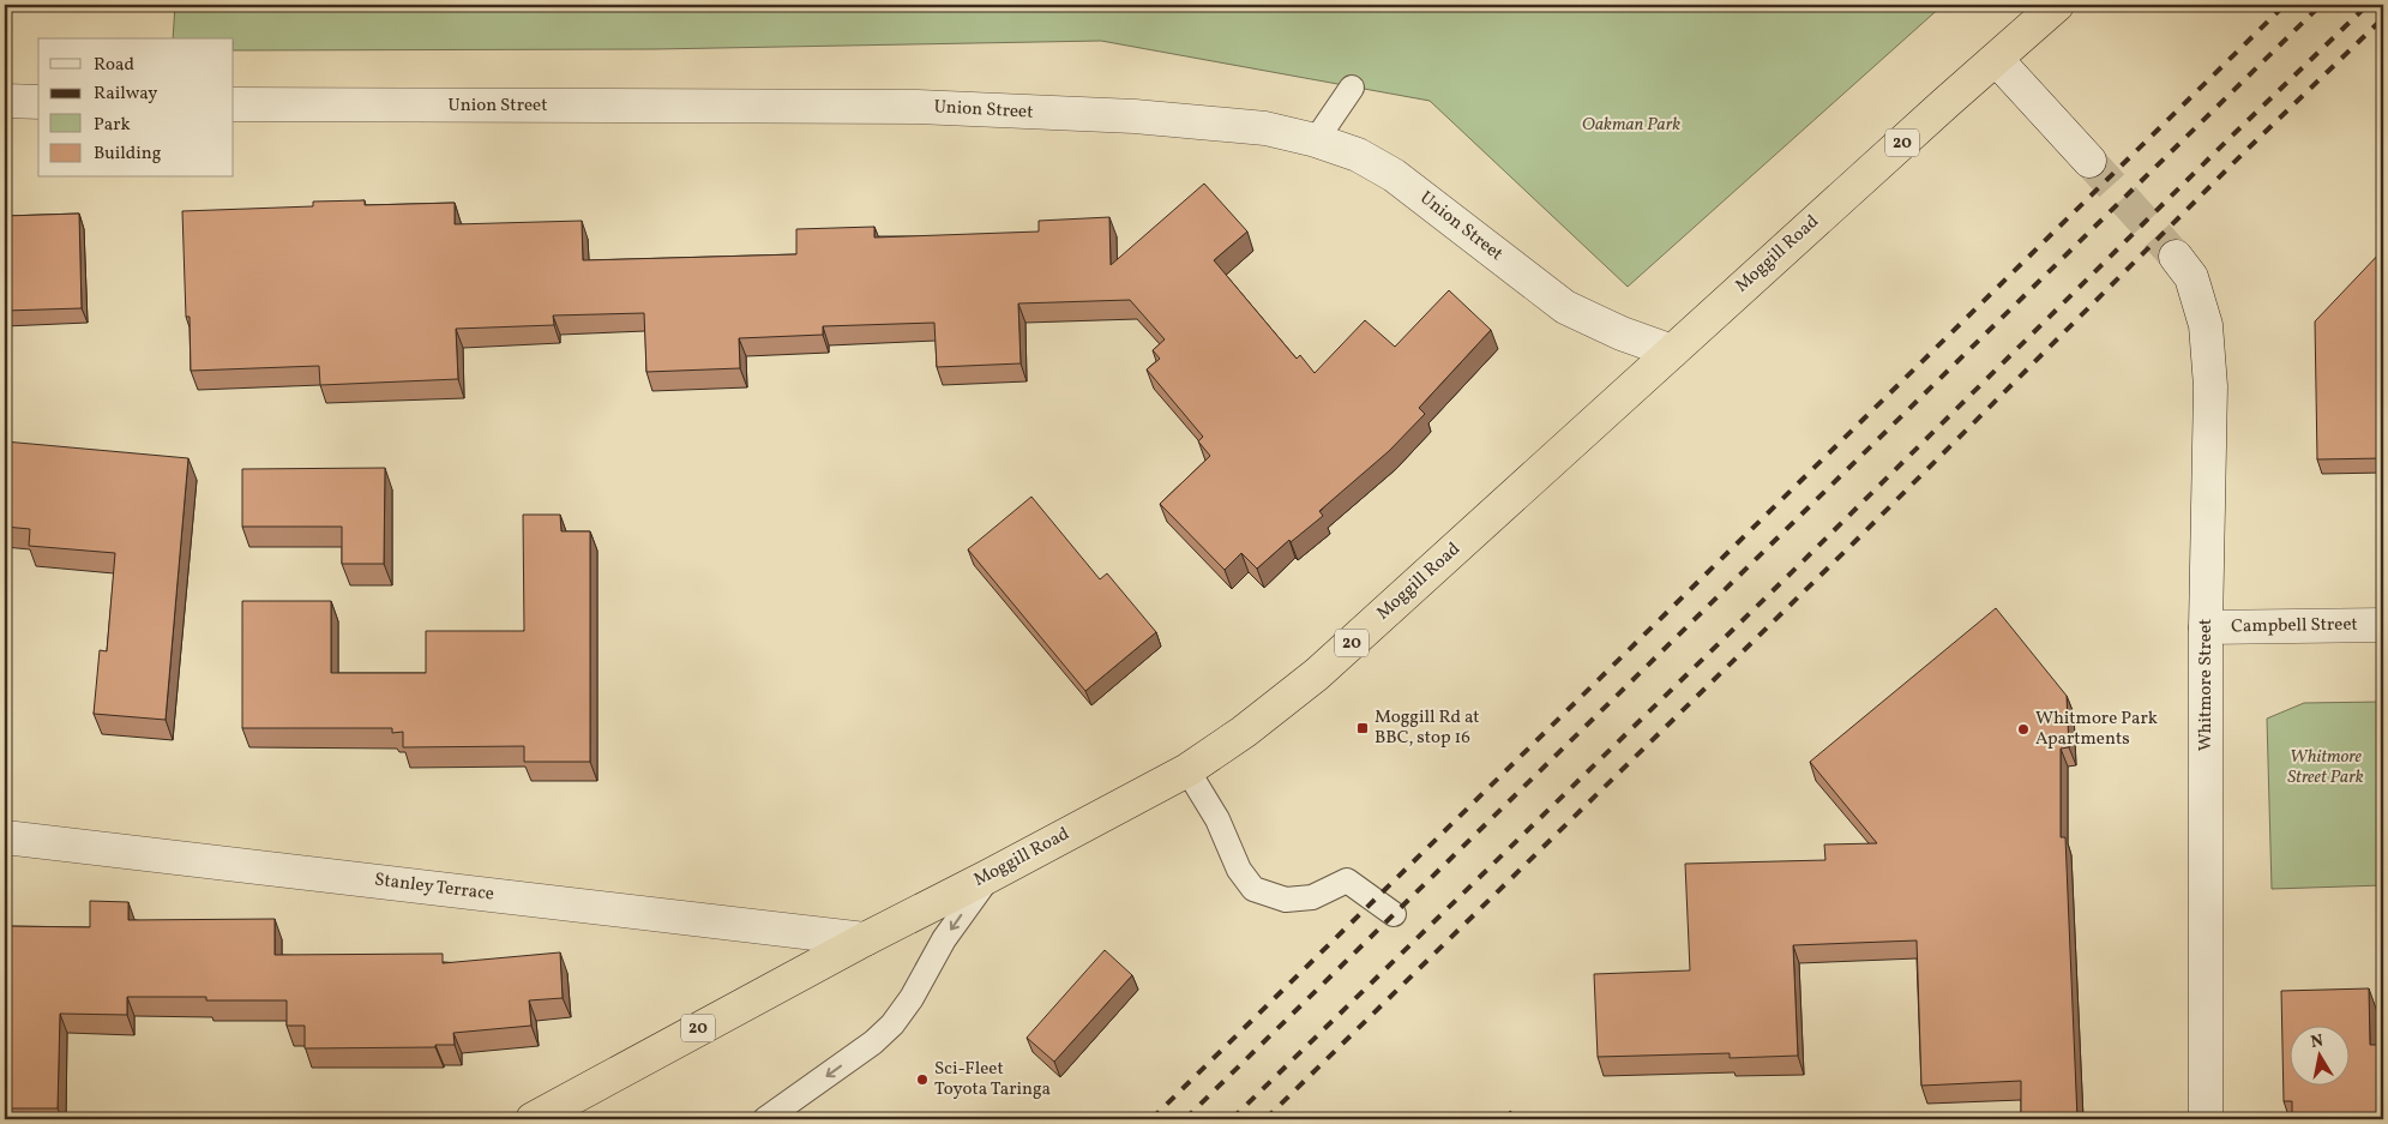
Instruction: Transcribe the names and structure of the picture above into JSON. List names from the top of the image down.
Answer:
{
  "streets": {
    "highway": ["20", "Moggill Road"],
    "street": [
      "Union Street",
      "Campbell Street",
      "Whitmore Street",
      "Stanley Terrace"
    ]
  },
  "crossings": [
    ["Union Street", "Moggill Road"],
    ["Moggill Road", "Stanley Terrace"],
    ["Campbell Street", "Whitmore Street"]
  ],
  "parks": ["Oakman Park", "Whitmore Street Park"],
  "places": {
    "transit": ["Moggill Rd at BBC, stop 16"],
    "other": ["Whitmore Park Apartments", "Sci-Fleet Toyota Taringa"]
  },
  "legend": [
    "Road",
    "Railway",
    "Park",
    "Building"
  ],
  "north": "top"
}
